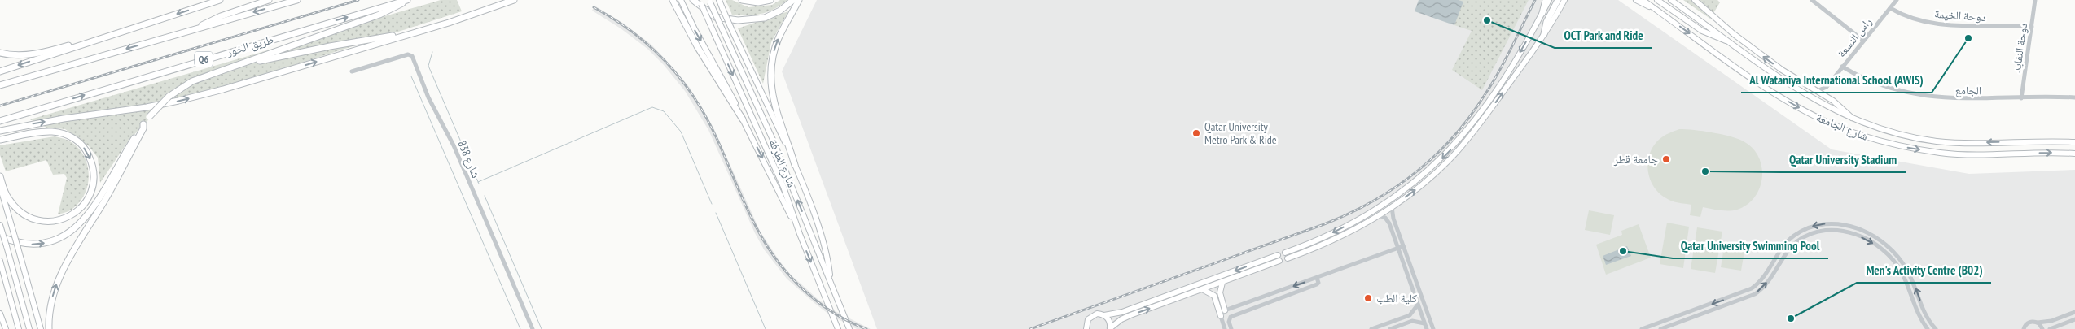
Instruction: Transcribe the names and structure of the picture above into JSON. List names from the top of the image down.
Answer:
{
  "streets": {
    "highway": ["طريق الخور", "Q6"],
    "main road": ["شارع الجامعة", "شارع الطرفة"],
    "street": [
      "دوحة الخيمة",
      "راس النسعة",
      "دوحة النفايد",
      "الجامع",
      "شارع 838"
    ]
  },
  "crossings": [
    ["دوحة الخيمة", "راس النسعة"],
    ["دوحة الخيمة", "دوحة النفايد"],
    ["راس النسعة", "الجامع"],
    ["دوحة النفايد", "الجامع"]
  ],
  "places": [
    "OCT Park and Ride",
    "Al Wataniya International School (AWIS)",
    "Qatar University Metro Park & Ride",
    "جامعة قطر",
    "Qatar University Stadium",
    "Qatar University Swimming Pool",
    "كلية الطب",
    "Men's Activity Centre (B02)"
  ]
}
